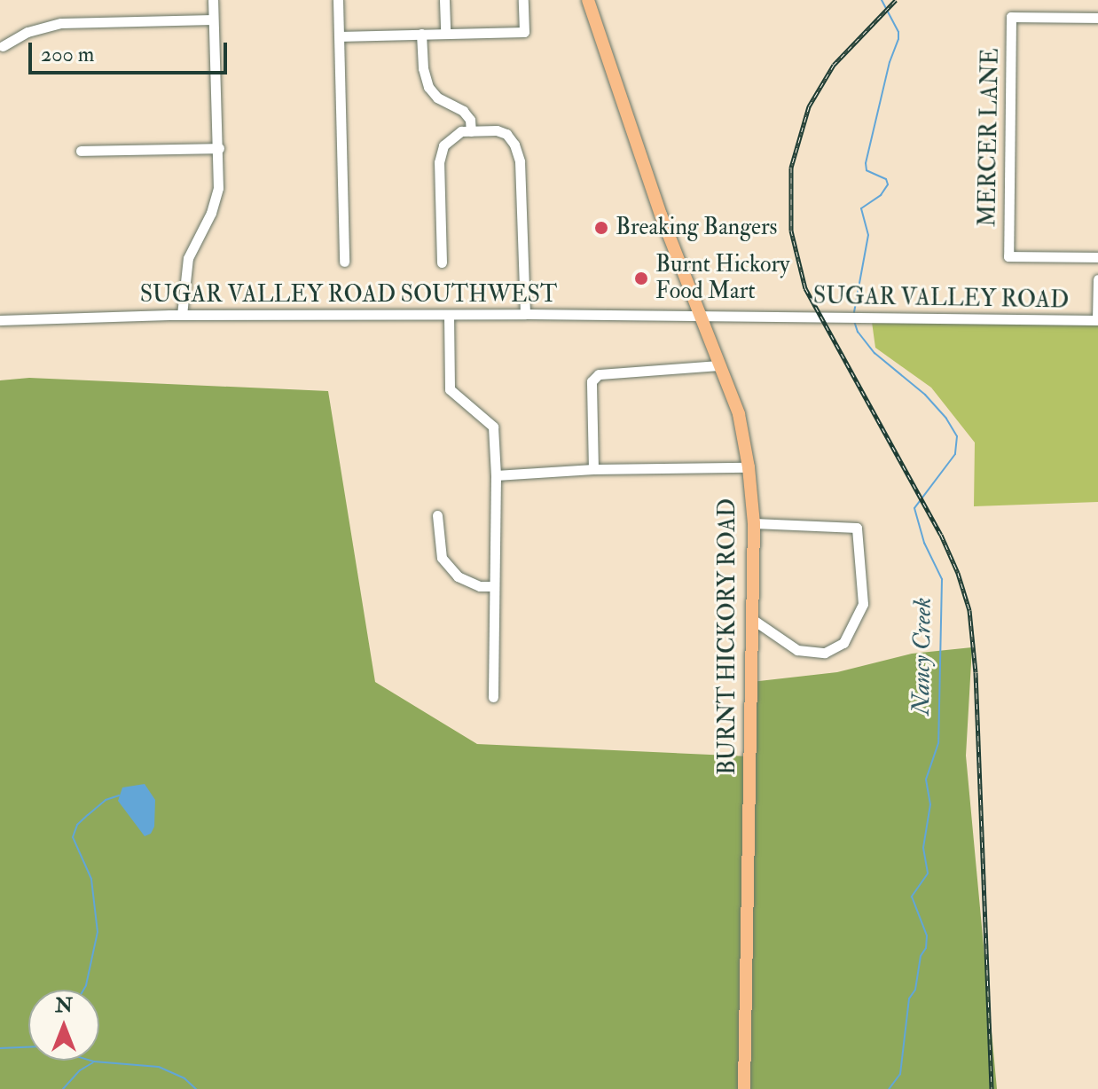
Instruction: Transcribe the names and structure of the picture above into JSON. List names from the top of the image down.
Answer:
{
  "streets": {
    "main road": ["BURNT HICKORY ROAD"],
    "street": ["MERCER LANE", "SUGAR VALLEY ROAD SOUTHWEST", "SUGAR VALLEY ROAD"]
  },
  "crossings": [
    ["SUGAR VALLEY ROAD SOUTHWEST", "SUGAR VALLEY ROAD"],
    ["SUGAR VALLEY ROAD SOUTHWEST", "BURNT HICKORY ROAD"],
    ["SUGAR VALLEY ROAD", "BURNT HICKORY ROAD"]
  ],
  "water": ["Nancy Creek"],
  "places": ["Breaking Bangers", "Burnt Hickory Food Mart"],
  "scale_bar": "200 m",
  "north": "top"
}
